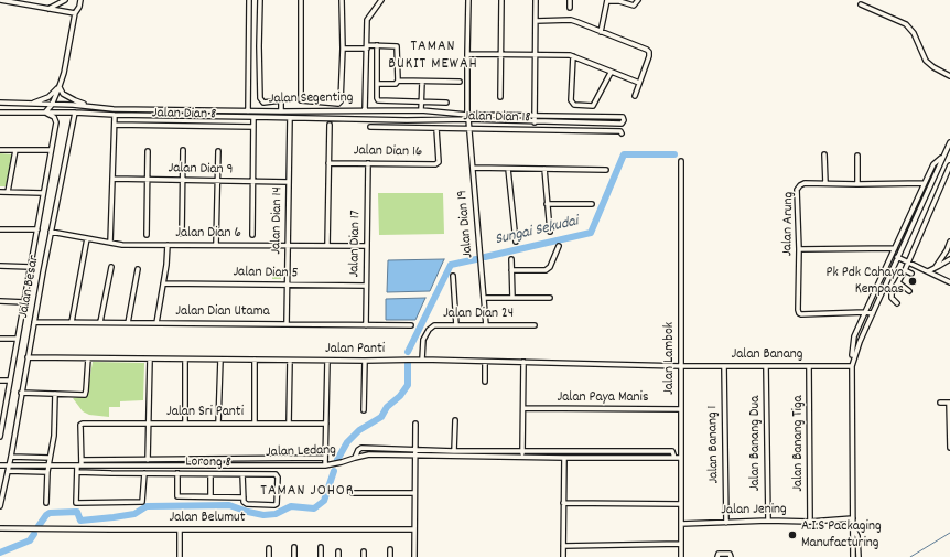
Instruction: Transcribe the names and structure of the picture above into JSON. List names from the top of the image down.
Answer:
{
  "streets": {
    "street": [
      "Jalan Segenting",
      "Jalan Dian 8",
      "Jalan Dian 18",
      "Jalan Dian 16",
      "Jalan Dian 9",
      "Jalan Dian 14",
      "Jalan Dian 19",
      "Jalan Arung",
      "Jalan Dian 6",
      "Jalan Dian 17",
      "Jalan Dian 5",
      "Jalan Besar",
      "Jalan Dian Utama",
      "Jalan Dian 24",
      "Jalan Panti",
      "Jalan Banang",
      "Jalan Lambok",
      "Jalan Paya Manis",
      "Jalan Sri Panti",
      "Jalan Banang Dua",
      "Jalan Banang Tiga",
      "Jalan Banang 1",
      "Jalan Ledang",
      "Lorong 8",
      "Jalan Jening",
      "Jalan Belumut"
    ]
  },
  "crossings": [
    ["Jalan Segenting", "Jalan Dian 14"],
    ["Jalan Segenting", "Jalan Dian 19"],
    ["Jalan Segenting", "Jalan Besar"],
    ["Jalan Dian 18", "Jalan Dian 16"],
    ["Jalan Dian 18", "Jalan Dian 19"],
    ["Jalan Dian 16", "Jalan Dian 17"],
    ["Jalan Dian 9", "Jalan Dian 14"],
    ["Jalan Dian 14", "Jalan Dian 6"],
    ["Jalan Dian 14", "Jalan Dian 5"],
    ["Jalan Dian 14", "Jalan Dian Utama"],
    ["Jalan Dian 19", "Jalan Dian 24"],
    ["Jalan Dian 6", "Jalan Dian 17"],
    ["Jalan Dian 6", "Jalan Besar"],
    ["Jalan Dian 17", "Jalan Dian 5"],
    ["Jalan Dian 17", "Jalan Dian Utama"],
    ["Jalan Besar", "Jalan Dian Utama"],
    ["Jalan Besar", "Jalan Panti"],
    ["Jalan Besar", "Jalan Ledang"],
    ["Jalan Dian 24", "Jalan Panti"],
    ["Jalan Panti", "Jalan Banang"],
    ["Jalan Panti", "Jalan Lambok"],
    ["Jalan Banang", "Jalan Lambok"],
    ["Jalan Banang", "Jalan Banang Dua"],
    ["Jalan Banang", "Jalan Banang Tiga"],
    ["Jalan Banang", "Jalan Banang 1"],
    ["Jalan Lambok", "Jalan Paya Manis"],
    ["Jalan Lambok", "Jalan Ledang"],
    ["Jalan Lambok", "Jalan Jening"],
    ["Jalan Banang Dua", "Jalan Jening"],
    ["Jalan Banang Tiga", "Jalan Jening"],
    ["Jalan Banang 1", "Jalan Jening"]
  ],
  "districts": ["TAMAN BUKIT MEWAH", "TAMAN JOHOR"],
  "water": ["Sungai Sekudai"],
  "places": ["Pk Pdk Cahaya Kempaas", "A.I.S Packaging Manufacturing"]
}
